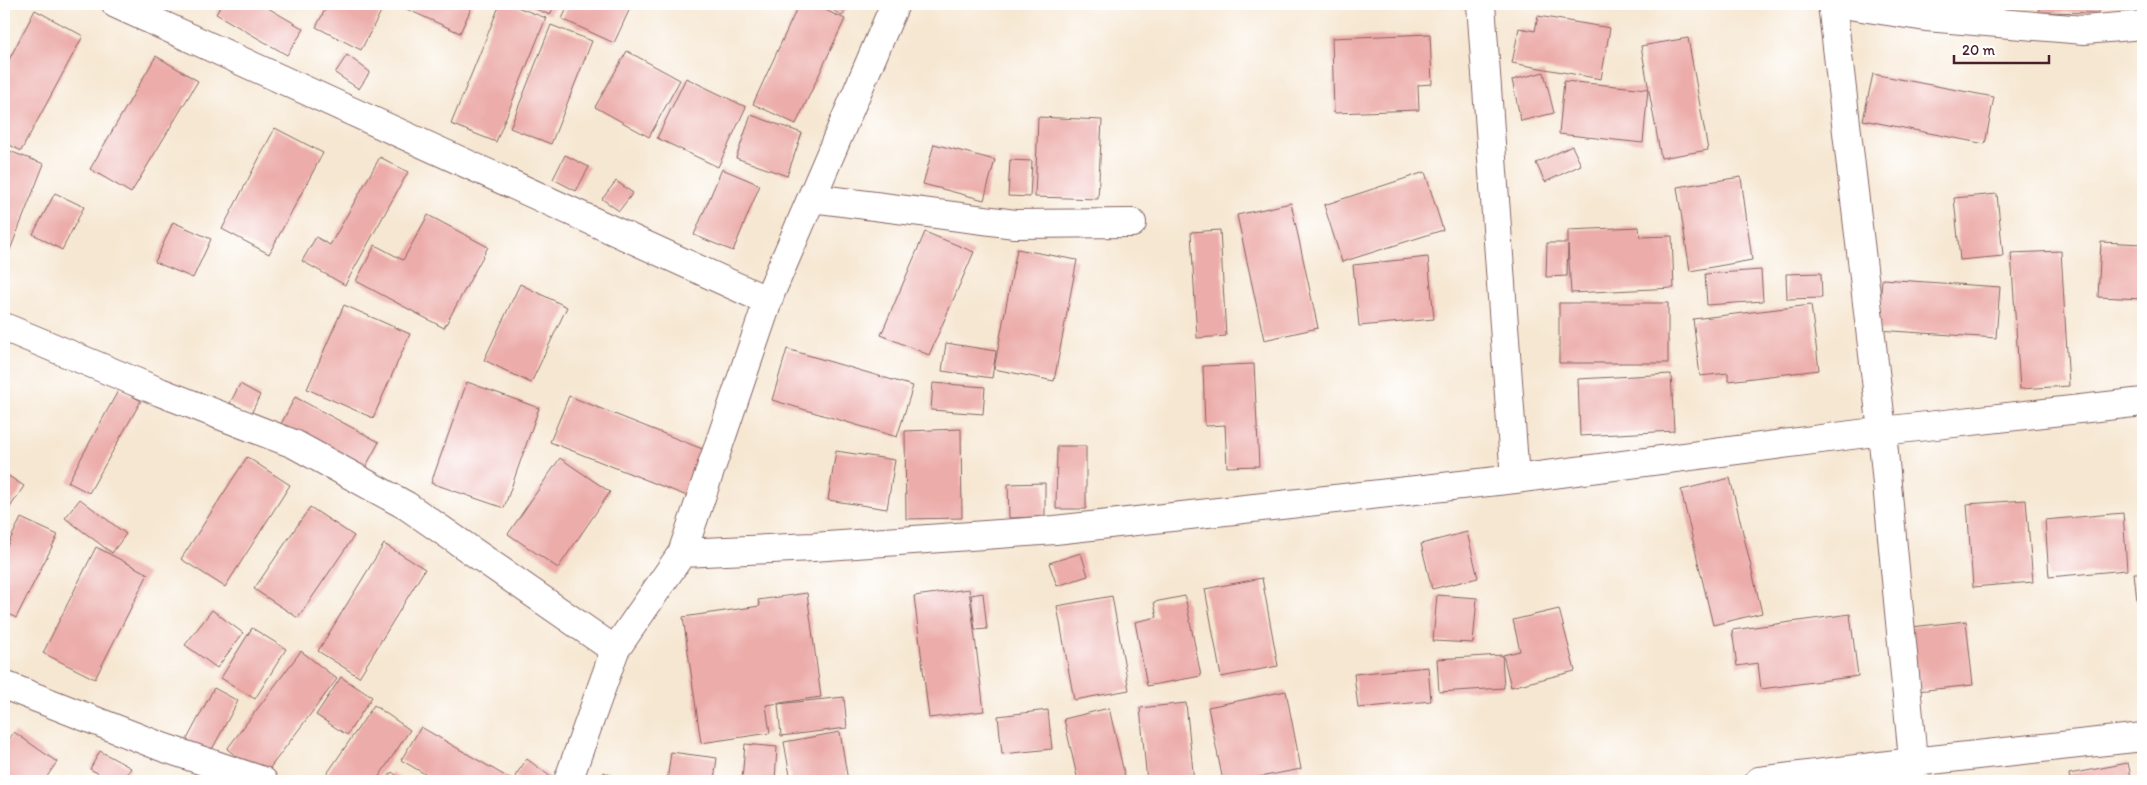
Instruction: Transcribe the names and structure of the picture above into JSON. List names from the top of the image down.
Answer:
{
  "scale_bar": "20 m"
}
